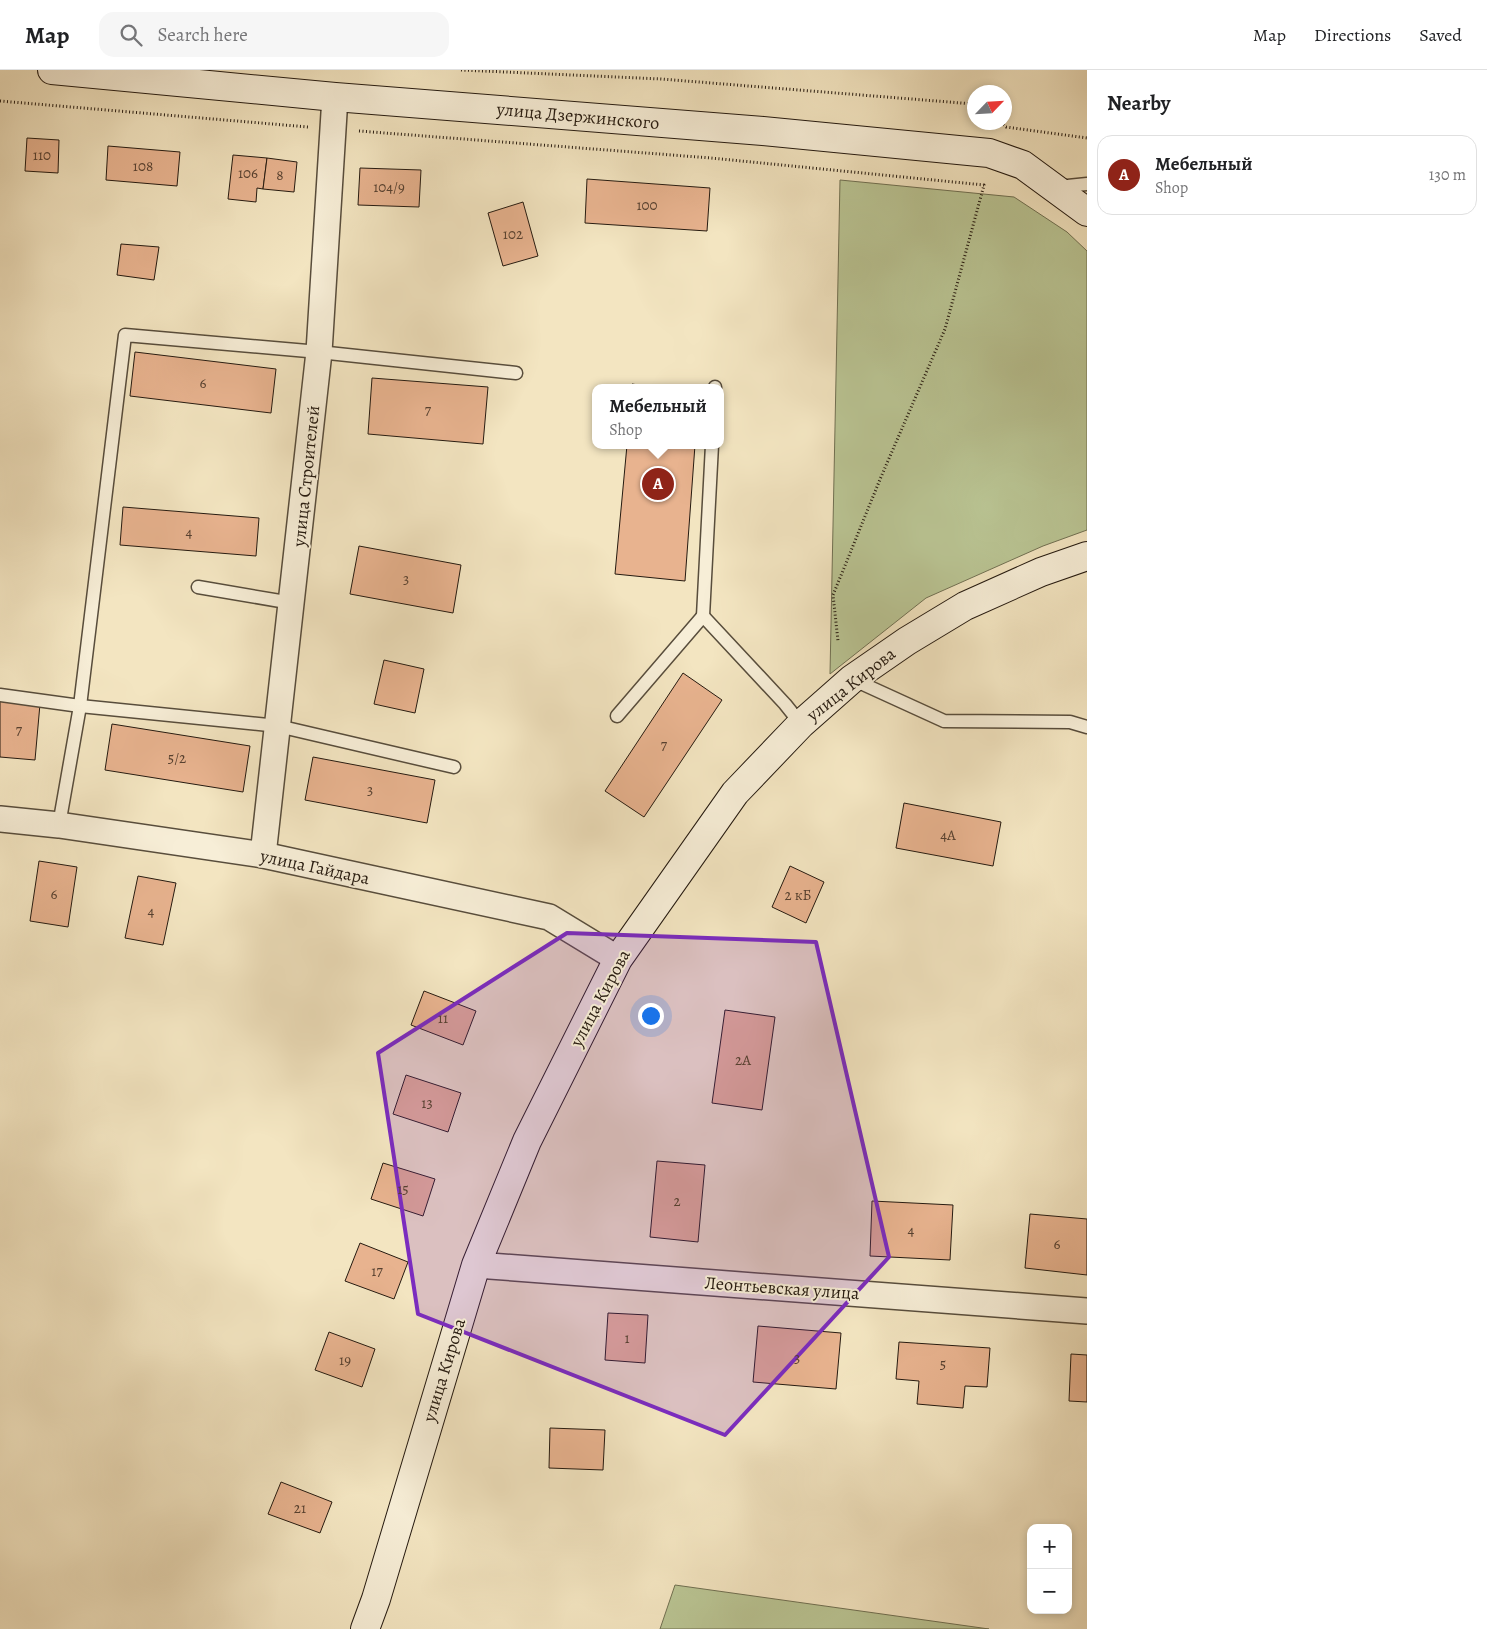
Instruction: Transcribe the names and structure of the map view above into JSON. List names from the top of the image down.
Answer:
{
  "streets": {
    "main road": ["улица Дзержинского", "улица Кирова"],
    "street": ["улица Строителей", "улица Гайдара", "Леонтьевская улица"]
  },
  "crossings": [
    ["улица Дзержинского", "улица Строителей"],
    ["улица Строителей", "улица Гайдара"],
    ["улица Кирова", "улица Гайдара"],
    ["улица Кирова", "Леонтьевская улица"]
  ],
  "house_numbers": [
    "110",
    "108",
    "106",
    "8",
    "104/9",
    "100",
    "102",
    "6",
    "7",
    "4",
    "3",
    "7",
    "7",
    "5/2",
    "3",
    "4А",
    "6",
    "2 кБ",
    "4",
    "11",
    "2А",
    "13",
    "15",
    "2",
    "4",
    "6",
    "17",
    "1",
    "3",
    "19",
    "5",
    "21"
  ],
  "north": "top right",
  "page": {
    "header": "Map",
    "search": "Search here",
    "nav": ["Map", "Directions", "Saved"],
    "heading": "Nearby",
    "list": [
      {
        "mark": "A",
        "name": "Мебельный",
        "note": "Shop",
        "value": "130 m"
      }
    ],
    "popup": ["Мебельный", "Shop"],
    "pins": "A",
    "map_buttons": ["+", "−"]
  }
}
